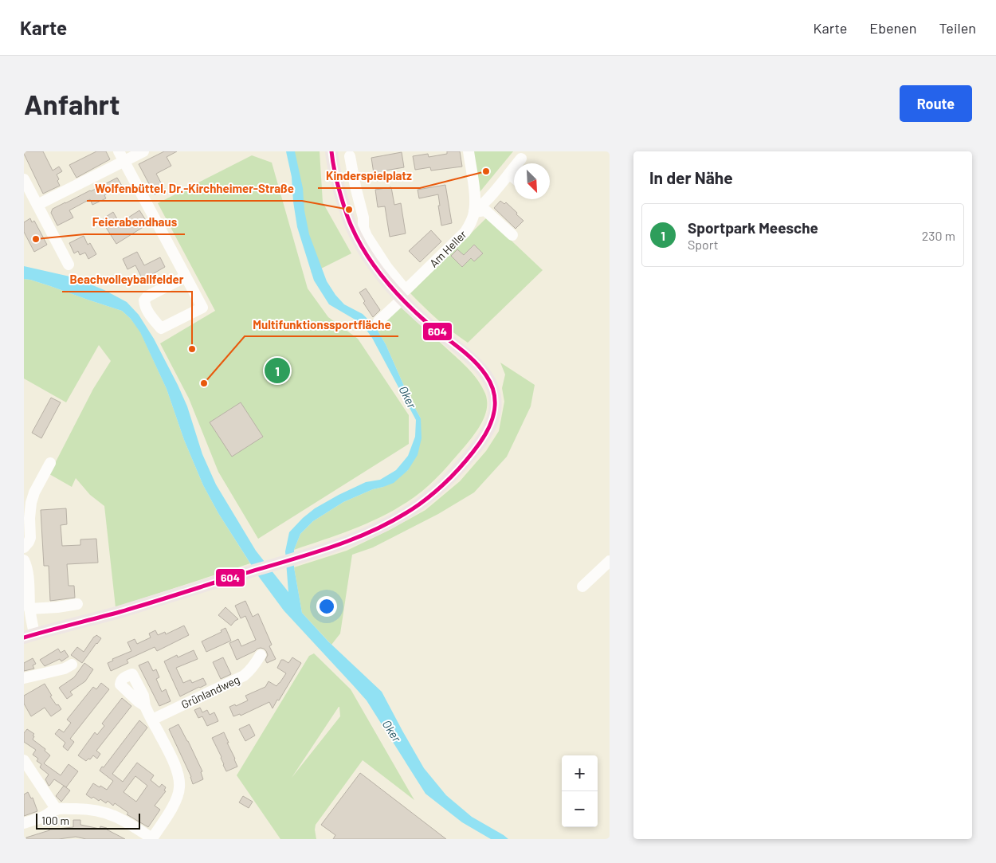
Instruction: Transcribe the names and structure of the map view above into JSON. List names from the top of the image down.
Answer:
{
  "streets": {
    "street": ["Am Heller", "Grünlandweg"]
  },
  "water": ["Oker"],
  "places": [
    "Kinderspielplatz",
    "Wolfenbüttel, Dr.-Kirchheimer-Straße",
    "Feierabendhaus",
    "Beachvolleyballfelder",
    "Multifunktionssportfläche"
  ],
  "lines": ["transit line 604"],
  "scale_bar": "100 m",
  "north": "bottom right",
  "page": {
    "header": "Karte",
    "nav": ["Karte", "Ebenen", "Teilen"],
    "buttons": "Route",
    "title": "Anfahrt",
    "heading": "In der Nähe",
    "list": [
      {
        "mark": "1",
        "name": "Sportpark Meesche",
        "note": "Sport",
        "value": "230 m"
      }
    ],
    "pins": "1",
    "map_buttons": ["+", "−"],
    "scale": "100 m"
  }
}
